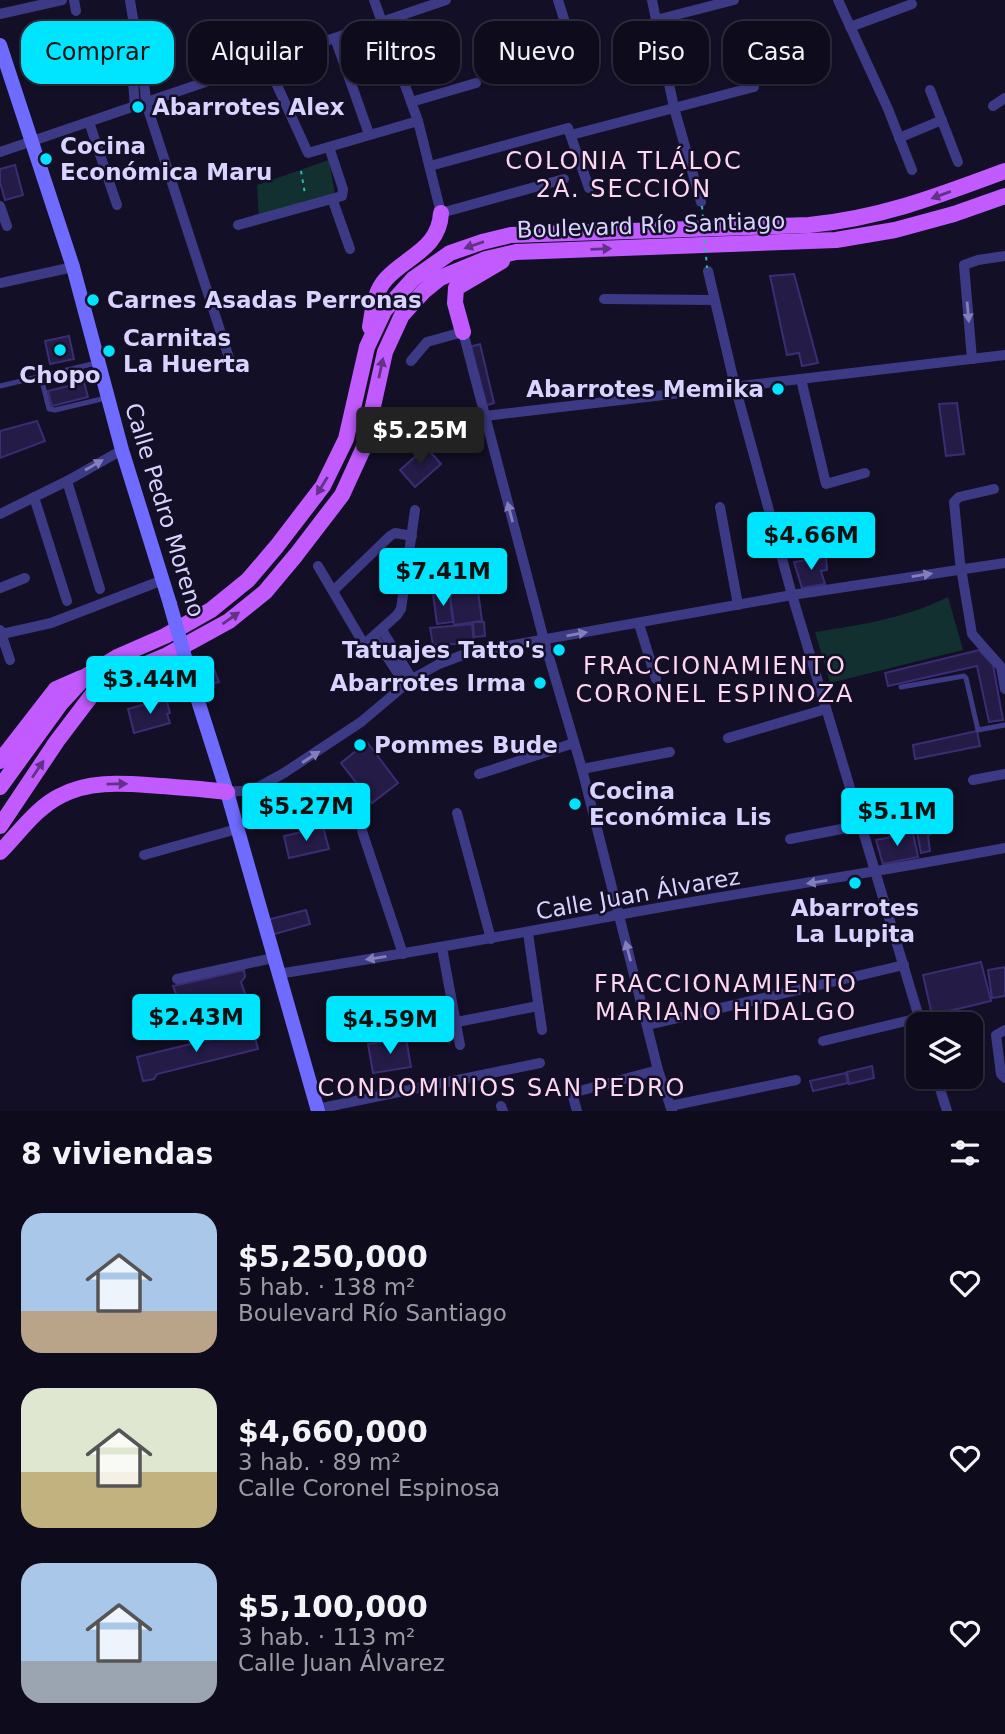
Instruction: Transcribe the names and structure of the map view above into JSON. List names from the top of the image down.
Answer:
{
  "streets": {
    "main road": ["Boulevard Río Santiago"],
    "street": ["Calle Pedro Moreno", "Calle Juan Álvarez"]
  },
  "crossings": [
    ["Calle Pedro Moreno", "Calle Juan Álvarez"]
  ],
  "one_way": ["Calle Juan Álvarez"],
  "districts": [
    "COLONIA TLÁLOC 2A. SECCIÓN",
    "FRACCIONAMIENTO CORONEL ESPINOZA",
    "FRACCIONAMIENTO MARIANO HIDALGO",
    "CONDOMINIOS SAN PEDRO"
  ],
  "places": [
    "Abarrotes Alex",
    "Cocina Económica Maru",
    "Carnes Asadas Perronas",
    "Chopo",
    "Carnitas La Huerta",
    "Abarrotes Memika",
    "Tatuajes Tatto's",
    "Abarrotes Irma",
    "Pommes Bude",
    "Cocina Económica Lis",
    "Abarrotes La Lupita"
  ],
  "page": {
    "chip": [
      "Comprar",
      "Alquilar",
      "Filtros",
      "Nuevo",
      "Piso",
      "Casa"
    ],
    "price": [
      "$5.25M",
      "$4.66M",
      "$7.41M",
      "$3.44M",
      "$5.27M",
      "$5.1M",
      "$2.43M",
      "$4.59M"
    ],
    "heading": "8 viviendas",
    "list": [
      {
        "name": "$5,250,000",
        "note": "5 hab. · 138 m² · Boulevard Río Santiago"
      },
      {
        "name": "$4,660,000",
        "note": "3 hab. · 89 m² · Calle Coronel Espinosa"
      },
      {
        "name": "$5,100,000",
        "note": "3 hab. · 113 m² · Calle Juan Álvarez"
      }
    ]
  }
}
